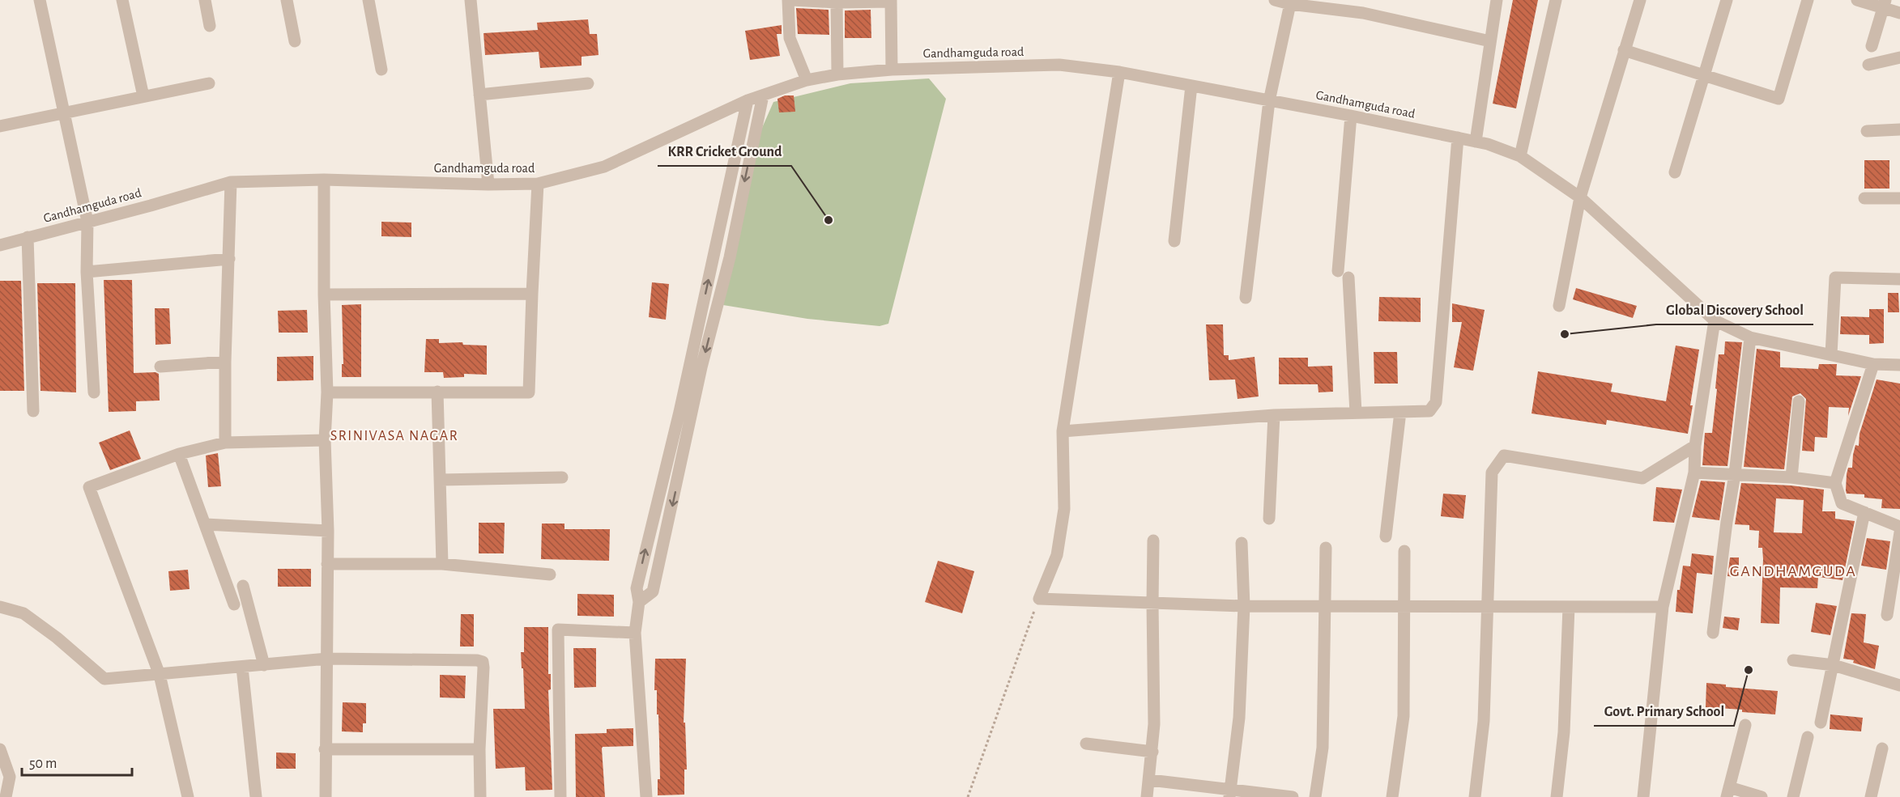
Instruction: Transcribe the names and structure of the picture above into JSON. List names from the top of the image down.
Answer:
{
  "streets": {
    "street": ["Gandhamguda road"]
  },
  "districts": ["SRINIVASA NAGAR", "GANDHAMGUDA"],
  "places": ["KRR Cricket Ground", "Global Discovery School", "Govt. Primary School"],
  "scale_bar": "50 m"
}
